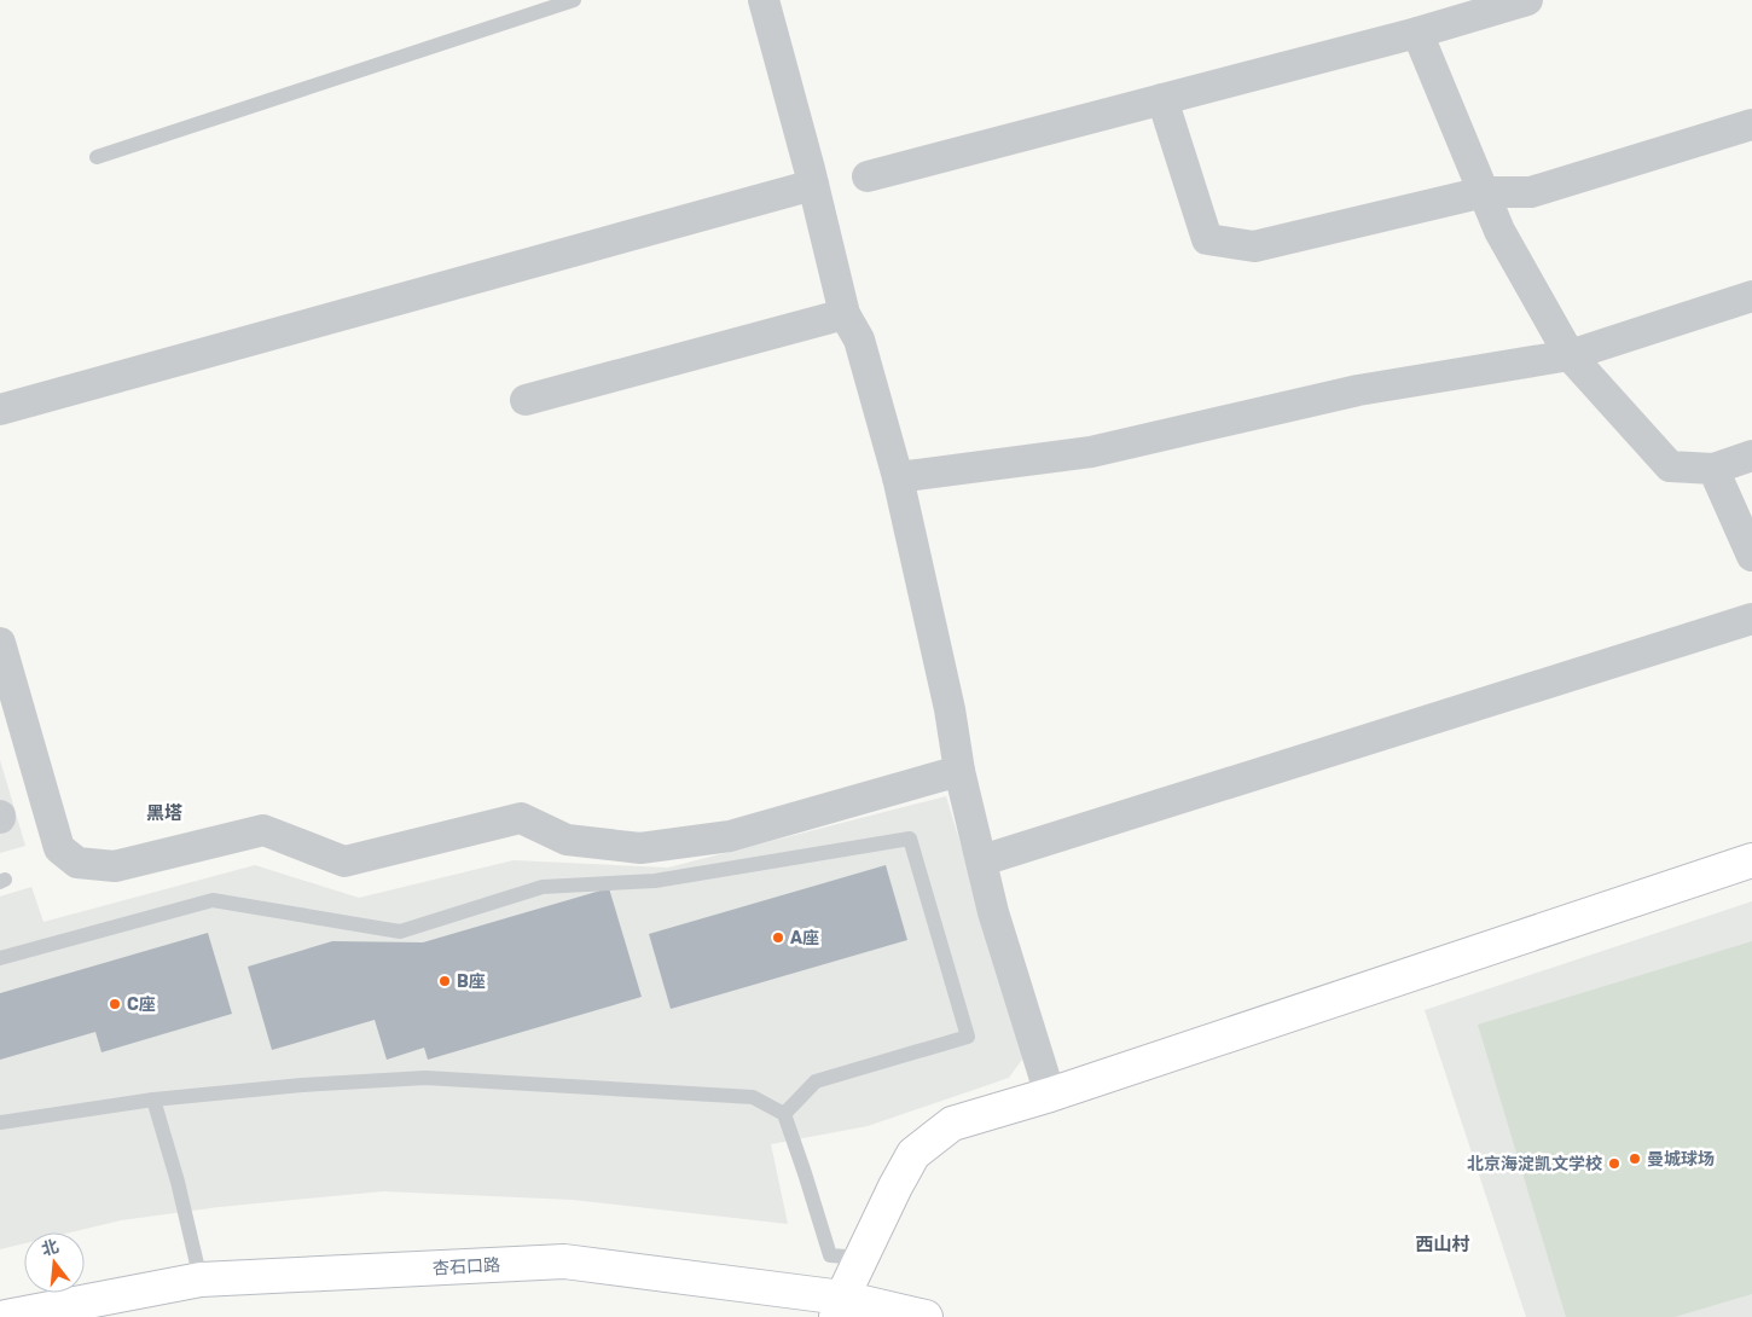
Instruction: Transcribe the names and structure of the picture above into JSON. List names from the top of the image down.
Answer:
{
  "streets": {
    "street": ["杏石口路"]
  },
  "districts": ["黑塔", "西山村"],
  "places": [
    "A座",
    "B座",
    "C座",
    "曼城球场",
    "北京海淀凯文学校"
  ],
  "north": "top"
}
